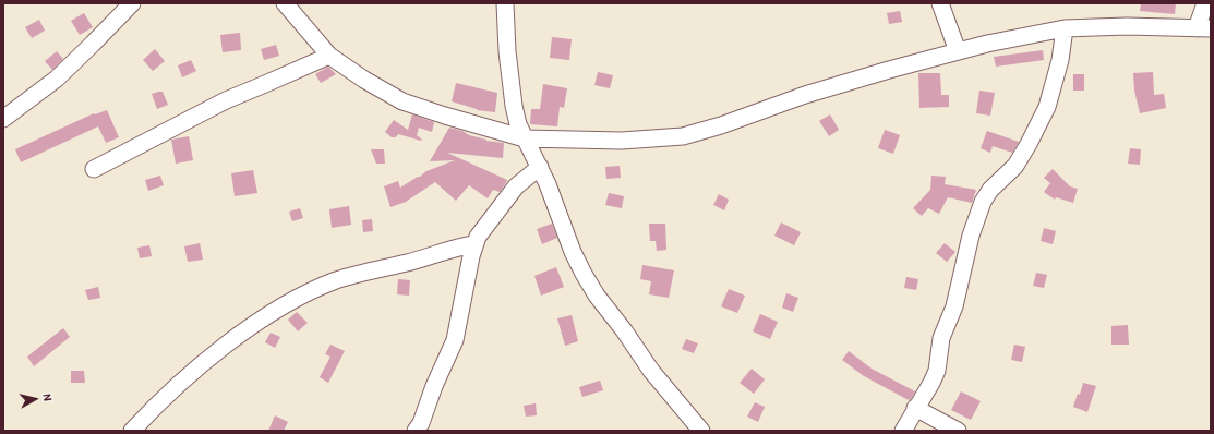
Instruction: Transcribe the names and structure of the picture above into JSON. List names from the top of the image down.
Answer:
{
  "north": "right"
}
